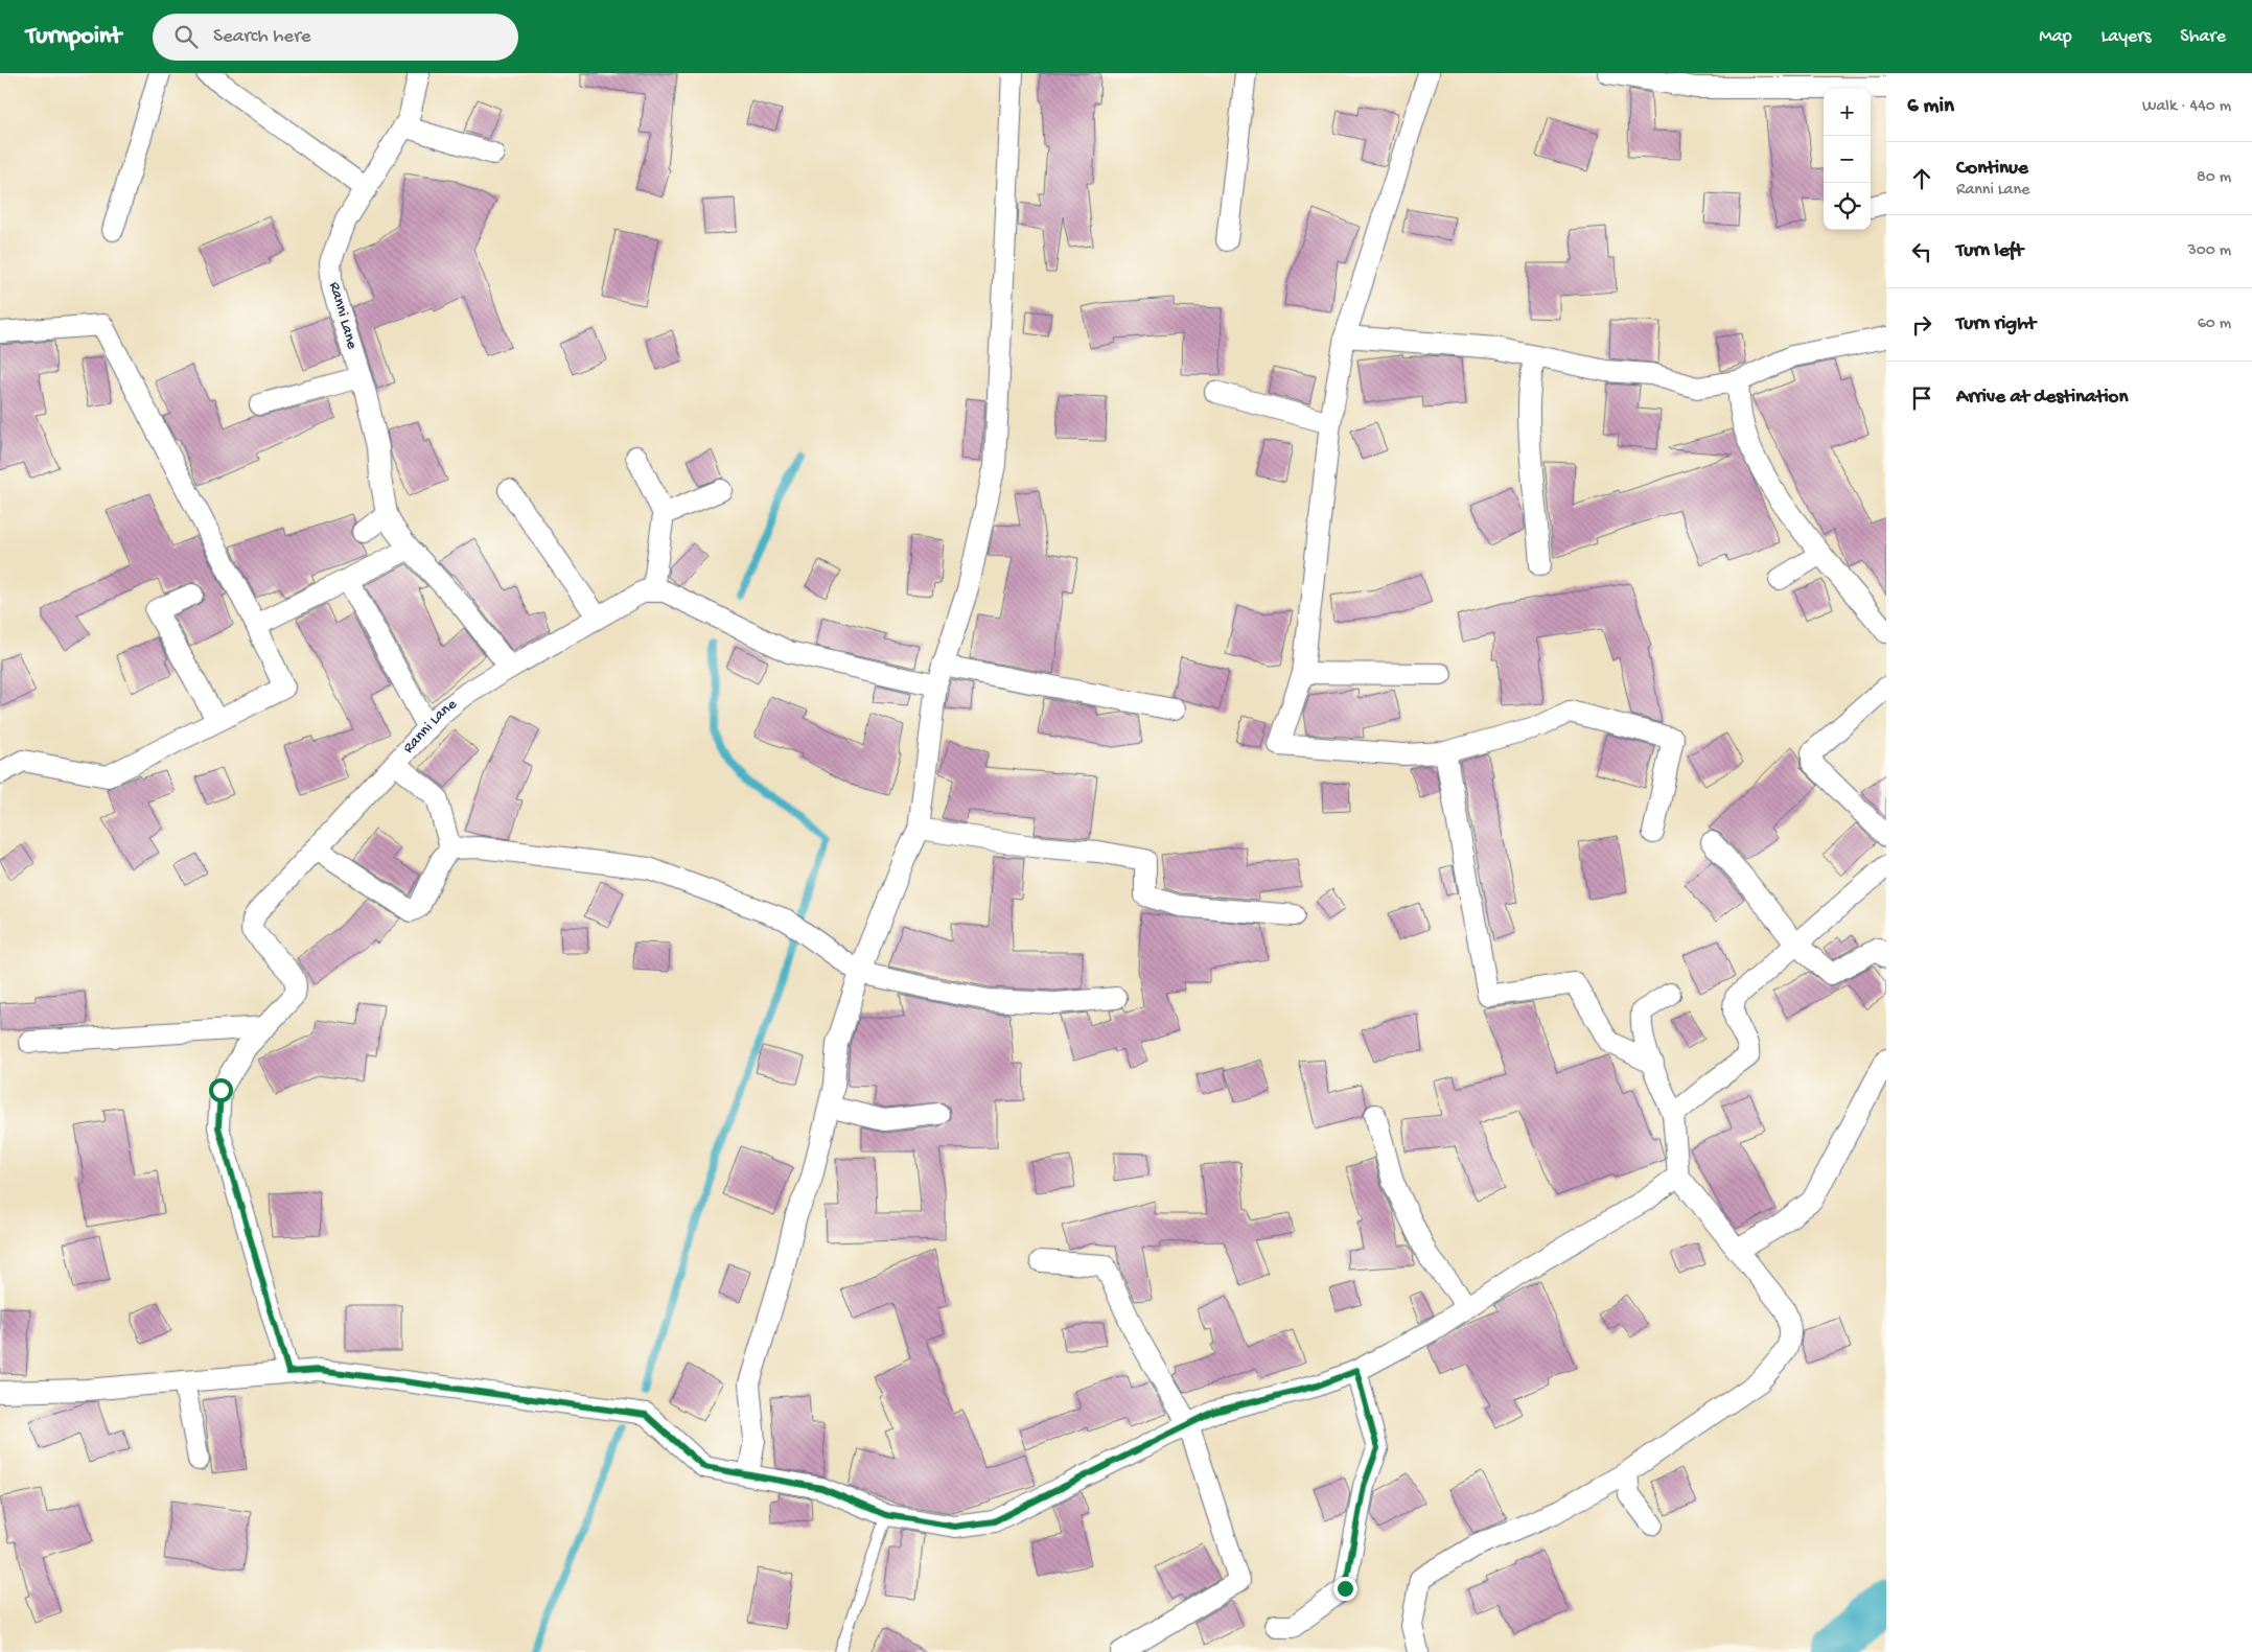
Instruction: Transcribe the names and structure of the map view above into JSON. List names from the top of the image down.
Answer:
{
  "streets": {
    "street": ["Ranni Lane"]
  },
  "page": {
    "header": "Turnpoint",
    "search": "Search here",
    "nav": ["Map", "Layers", "Share"],
    "heading": ["6 min", "Walk · 440 m"],
    "map_buttons": ["+", "−"],
    "list": [
      ["Continue", "Ranni Lane", "80 m"],
      ["Turn left", "300 m"],
      ["Turn right", "60 m"],
      "Arrive at destination"
    ]
  }
}
